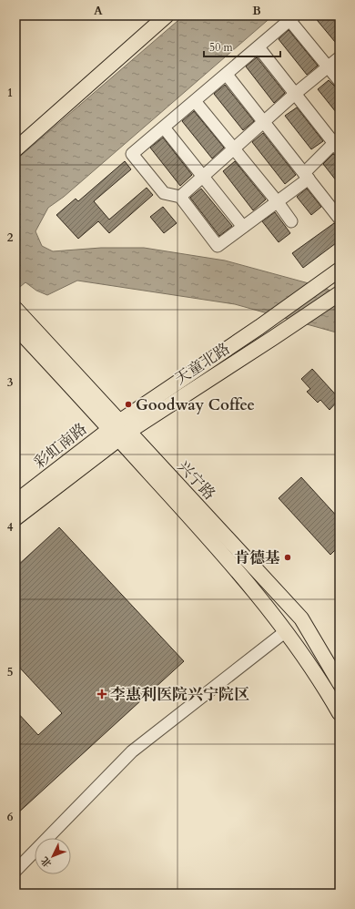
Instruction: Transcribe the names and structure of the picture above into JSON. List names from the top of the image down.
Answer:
{
  "streets": {
    "main road": ["天童北路", "彩虹南路", "兴宁路"]
  },
  "crossings": [
    ["天童北路", "彩虹南路"],
    ["天童北路", "兴宁路"],
    ["彩虹南路", "兴宁路"]
  ],
  "places": {
    "other": ["Goodway Coffee", "肯德基"],
    "health": ["李惠利医院兴宁院区"]
  },
  "scale_bar": "50 m",
  "north": "bottom left",
  "grid": {
    "columns": ["A", "B"],
    "rows": [
      "1",
      "2",
      "3",
      "4",
      "5",
      "6"
    ]
  }
}
